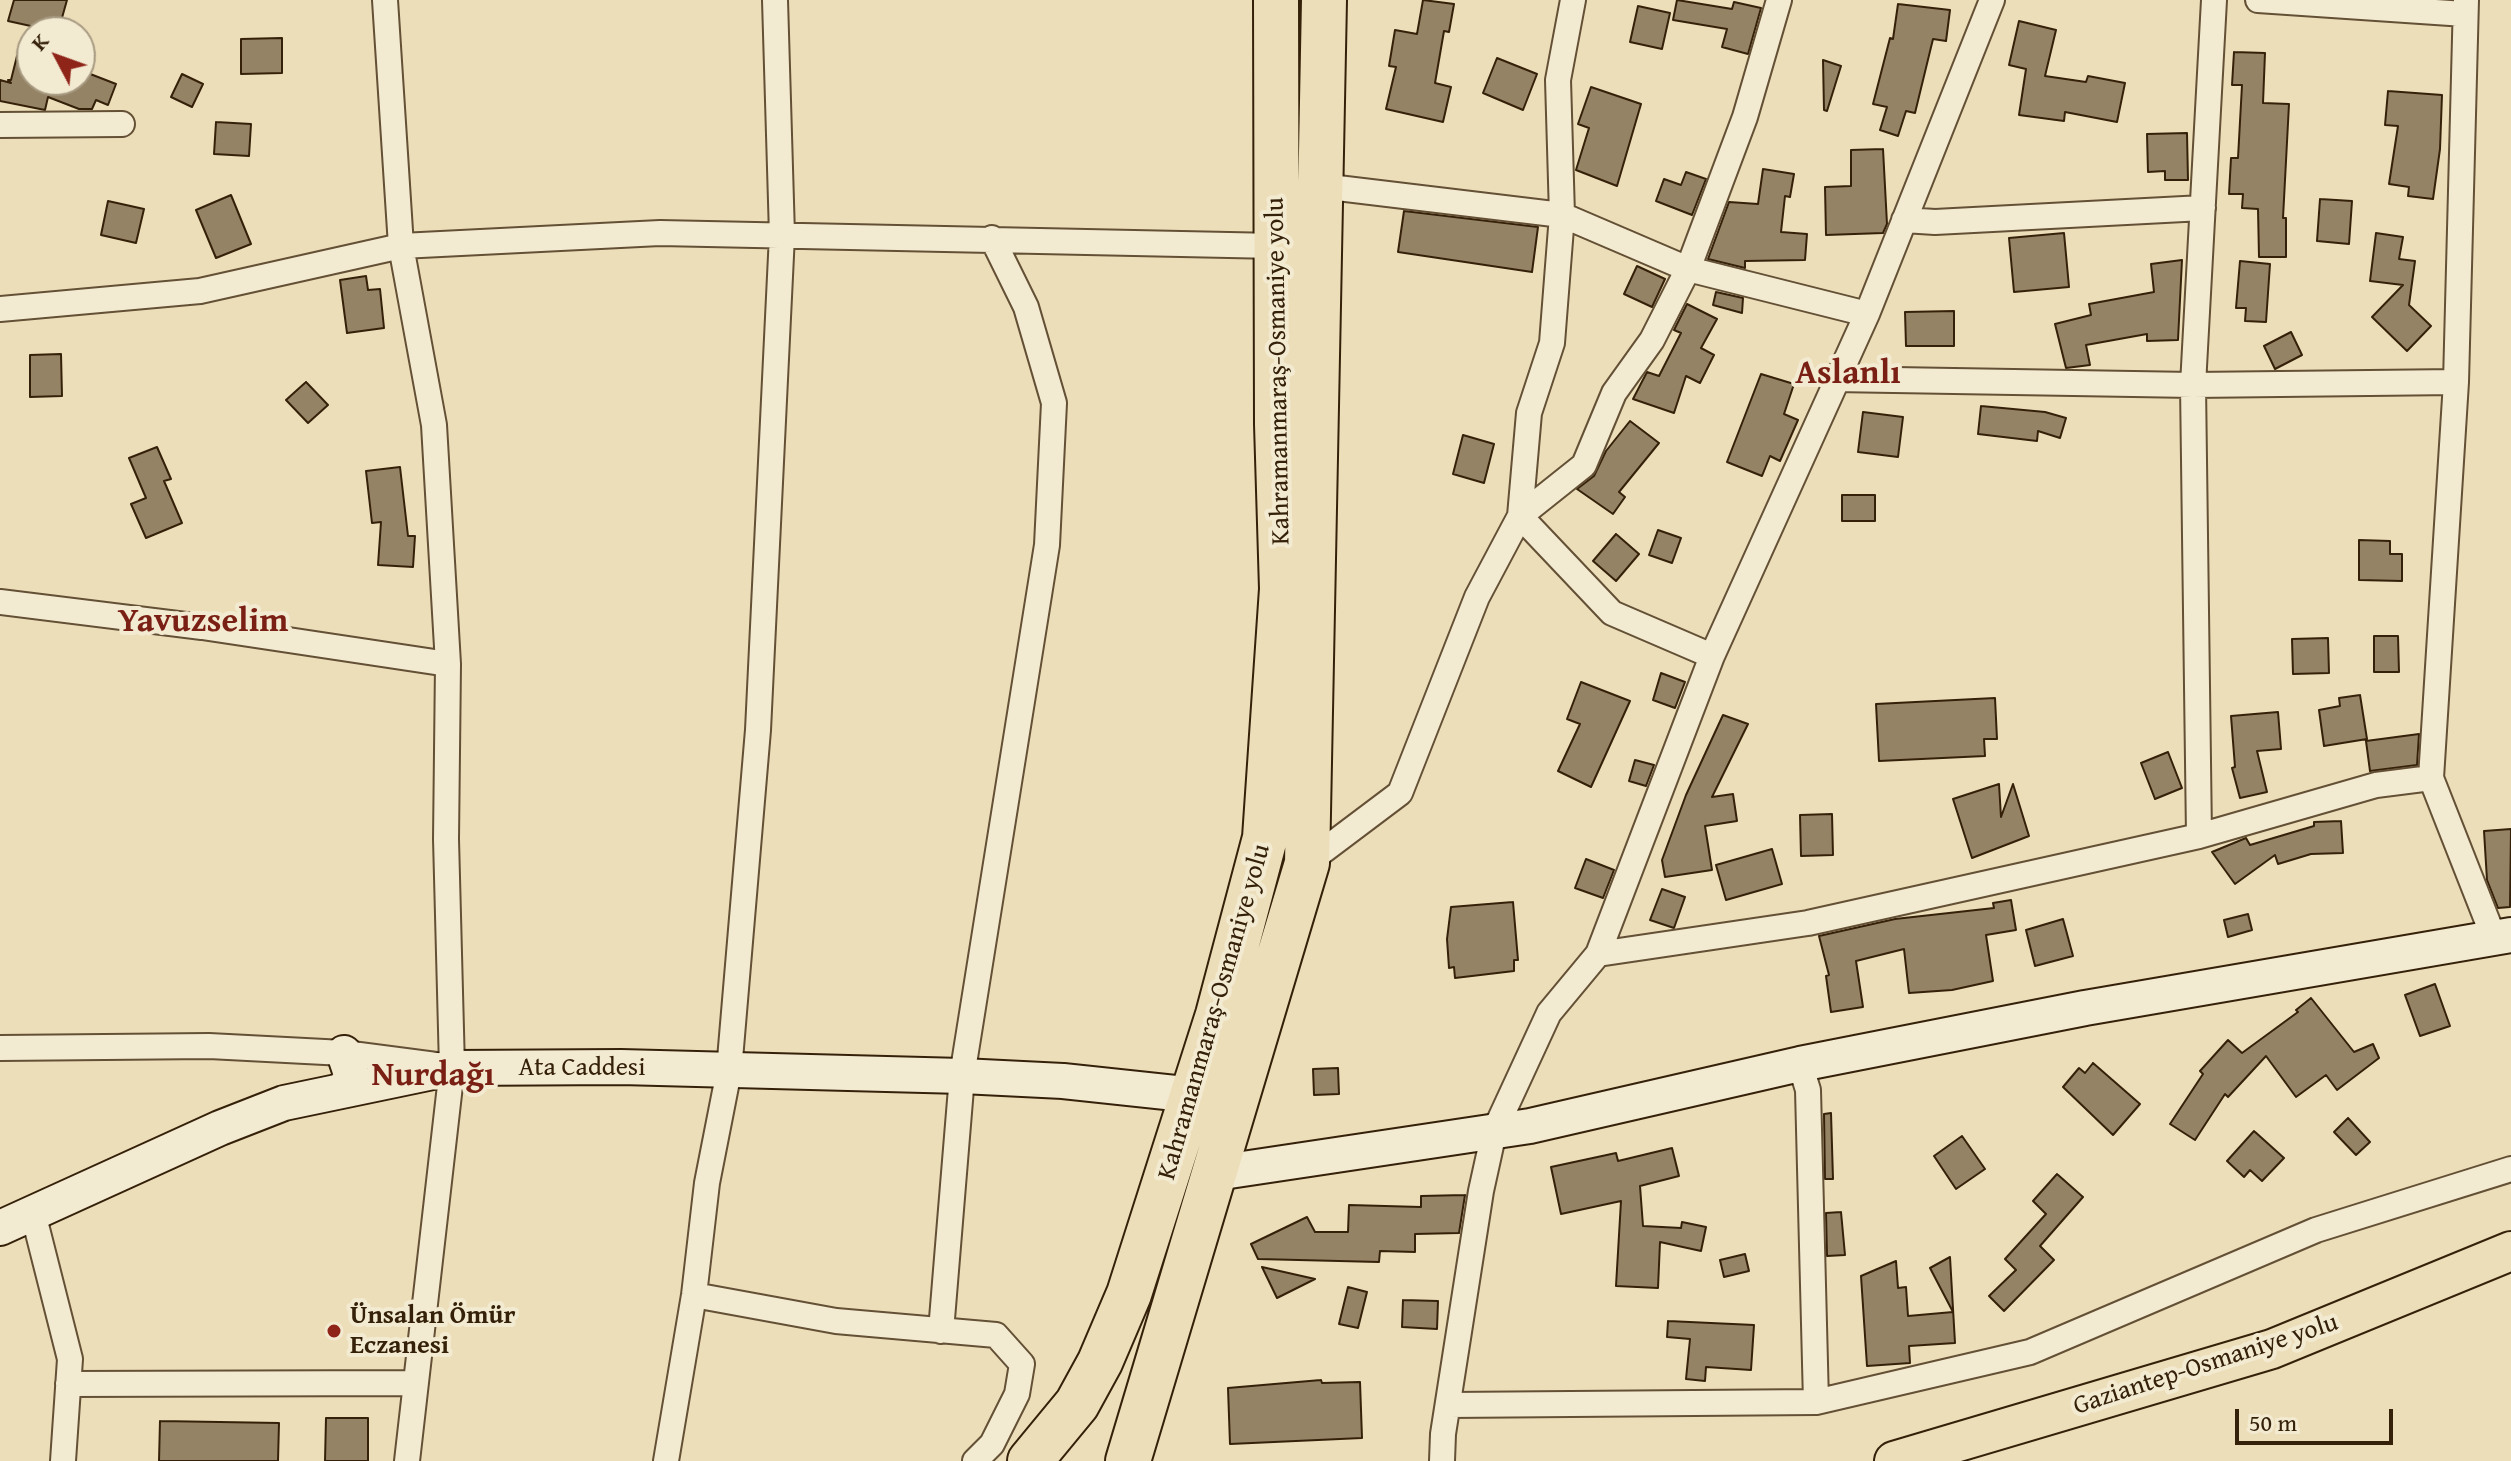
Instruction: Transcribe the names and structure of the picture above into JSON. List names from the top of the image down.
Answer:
{
  "streets": {
    "highway": ["Kahramanmaraş-Osmaniye yolu"],
    "main road": ["Gaziantep-Osmaniye yolu"],
    "street": ["Ata Caddesi"]
  },
  "crossings": [
    ["Kahramanmaraş-Osmaniye yolu", "Ata Caddesi"]
  ],
  "districts": ["Aslanlı", "Yavuzselim", "Nurdağı"],
  "places": ["Ünsalan Ömür Eczanesi"],
  "scale_bar": "50 m",
  "north": "top left"
}
